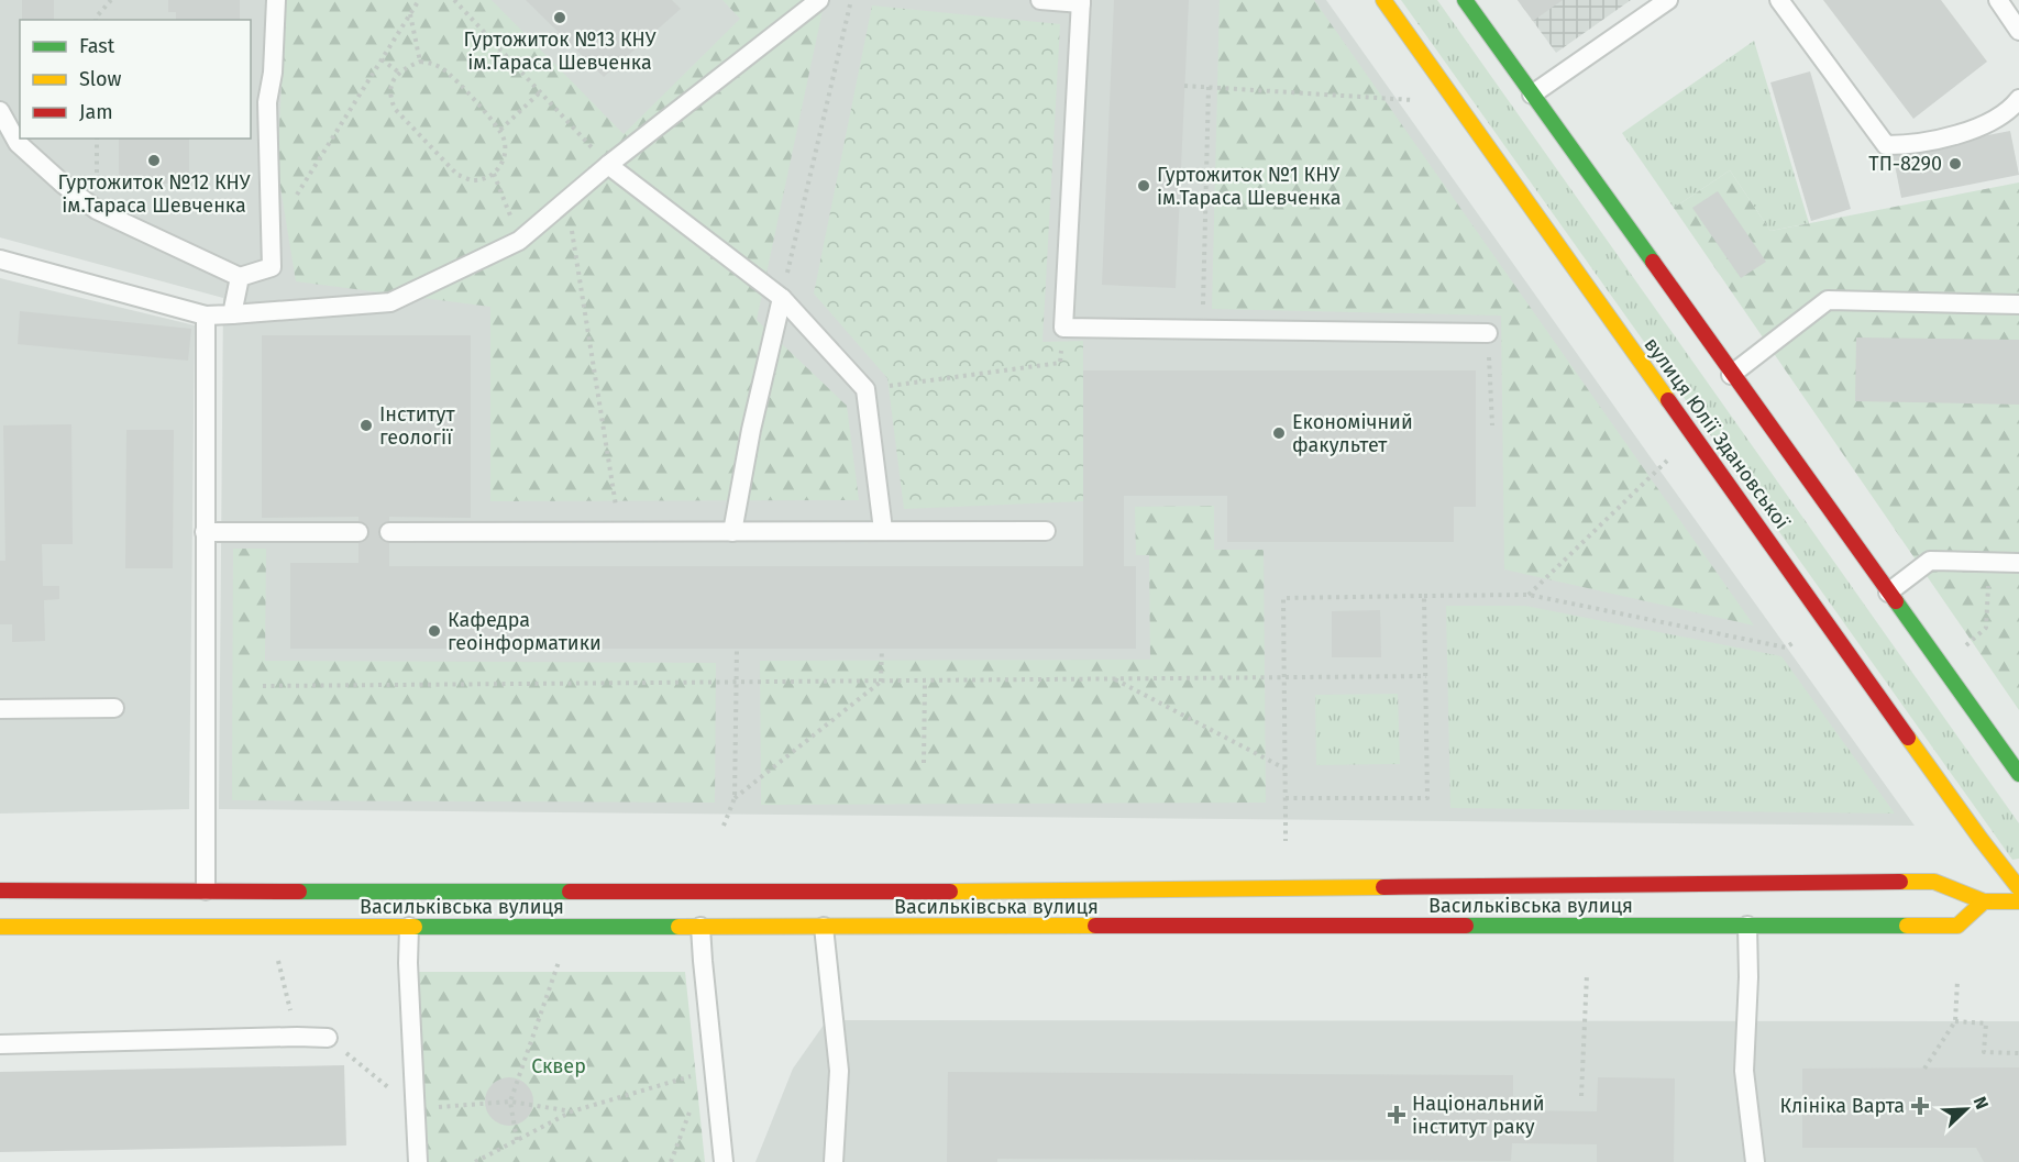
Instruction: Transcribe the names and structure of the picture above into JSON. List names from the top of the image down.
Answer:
{
  "streets": {
    "main road": ["вулиця Юлії Здановської", "Васильківська вулиця"]
  },
  "parks": ["Сквер"],
  "places": {
    "other": [
      "Гуртожиток №13 КНУ ім.Тараса Шевченка",
      "Гуртожиток №12 КНУ ім.Тараса Шевченка",
      "ТП-8290",
      "Гуртожиток №1 КНУ ім.Тараса Шевченка",
      "Інститут геології",
      "Економічний факультет",
      "Кафедра геоінформатики"
    ],
    "health": ["Клініка Варта", "Національний інститут раку"]
  },
  "legend": ["Fast", "Slow", "Jam"],
  "north": "top right"
}
